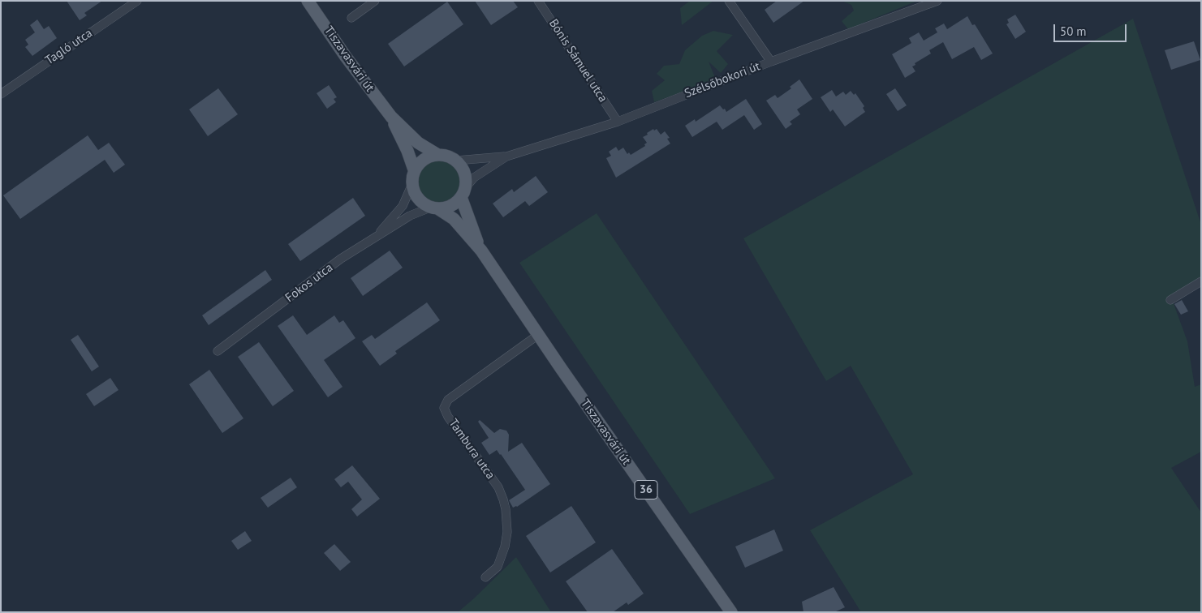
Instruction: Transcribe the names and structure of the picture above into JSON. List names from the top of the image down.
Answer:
{
  "streets": {
    "main road": ["Tiszavasvári út", "36"],
    "street": [
      "Tagló utca",
      "Bónis Sámuel utca",
      "Szélsőbokori út",
      "Fokos utca",
      "Tambura utca"
    ]
  },
  "crossings": [
    ["Tiszavasvári út", "Tambura utca"],
    ["Tiszavasvári út", "36"],
    ["Bónis Sámuel utca", "Szélsőbokori út"],
    ["Fokos utca", "36"]
  ],
  "scale_bar": "50 m"
}
